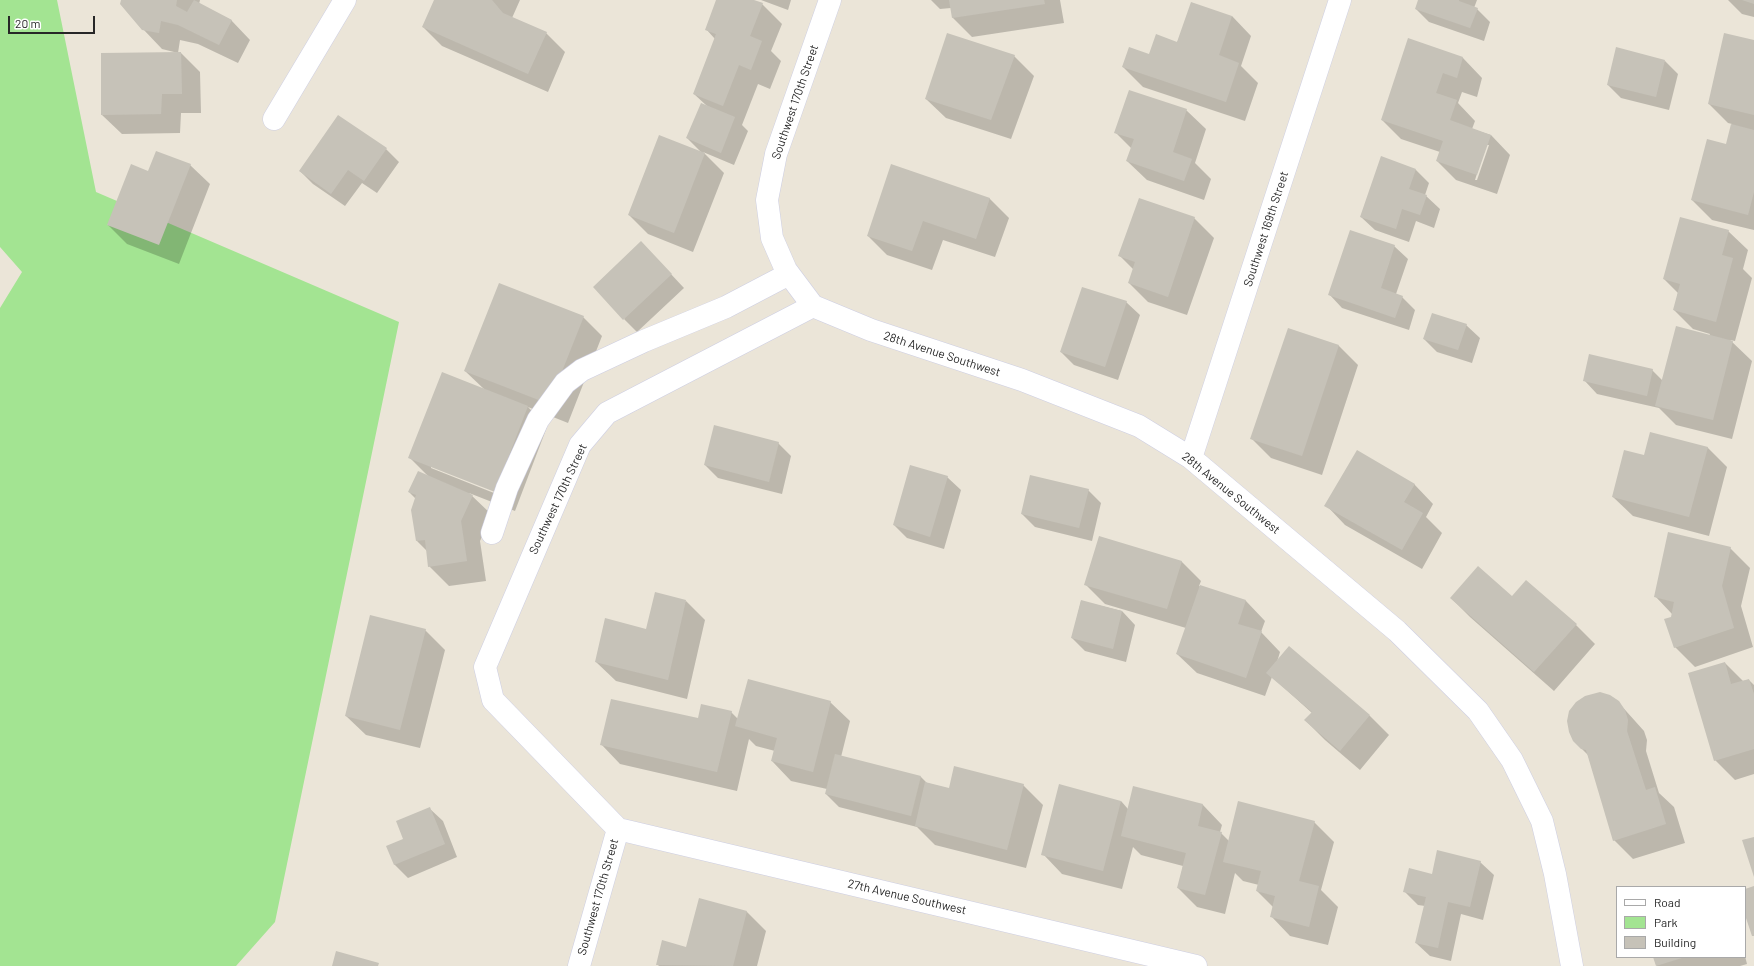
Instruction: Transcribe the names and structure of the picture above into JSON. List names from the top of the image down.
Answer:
{
  "streets": {
    "street": [
      "Southwest 170th Street",
      "Southwest 169th Street",
      "28th Avenue Southwest",
      "27th Avenue Southwest"
    ]
  },
  "crossings": [
    ["Southwest 170th Street", "28th Avenue Southwest"],
    ["Southwest 170th Street", "27th Avenue Southwest"],
    ["Southwest 169th Street", "28th Avenue Southwest"]
  ],
  "legend": ["Road", "Park", "Building"],
  "scale_bar": "20 m"
}
